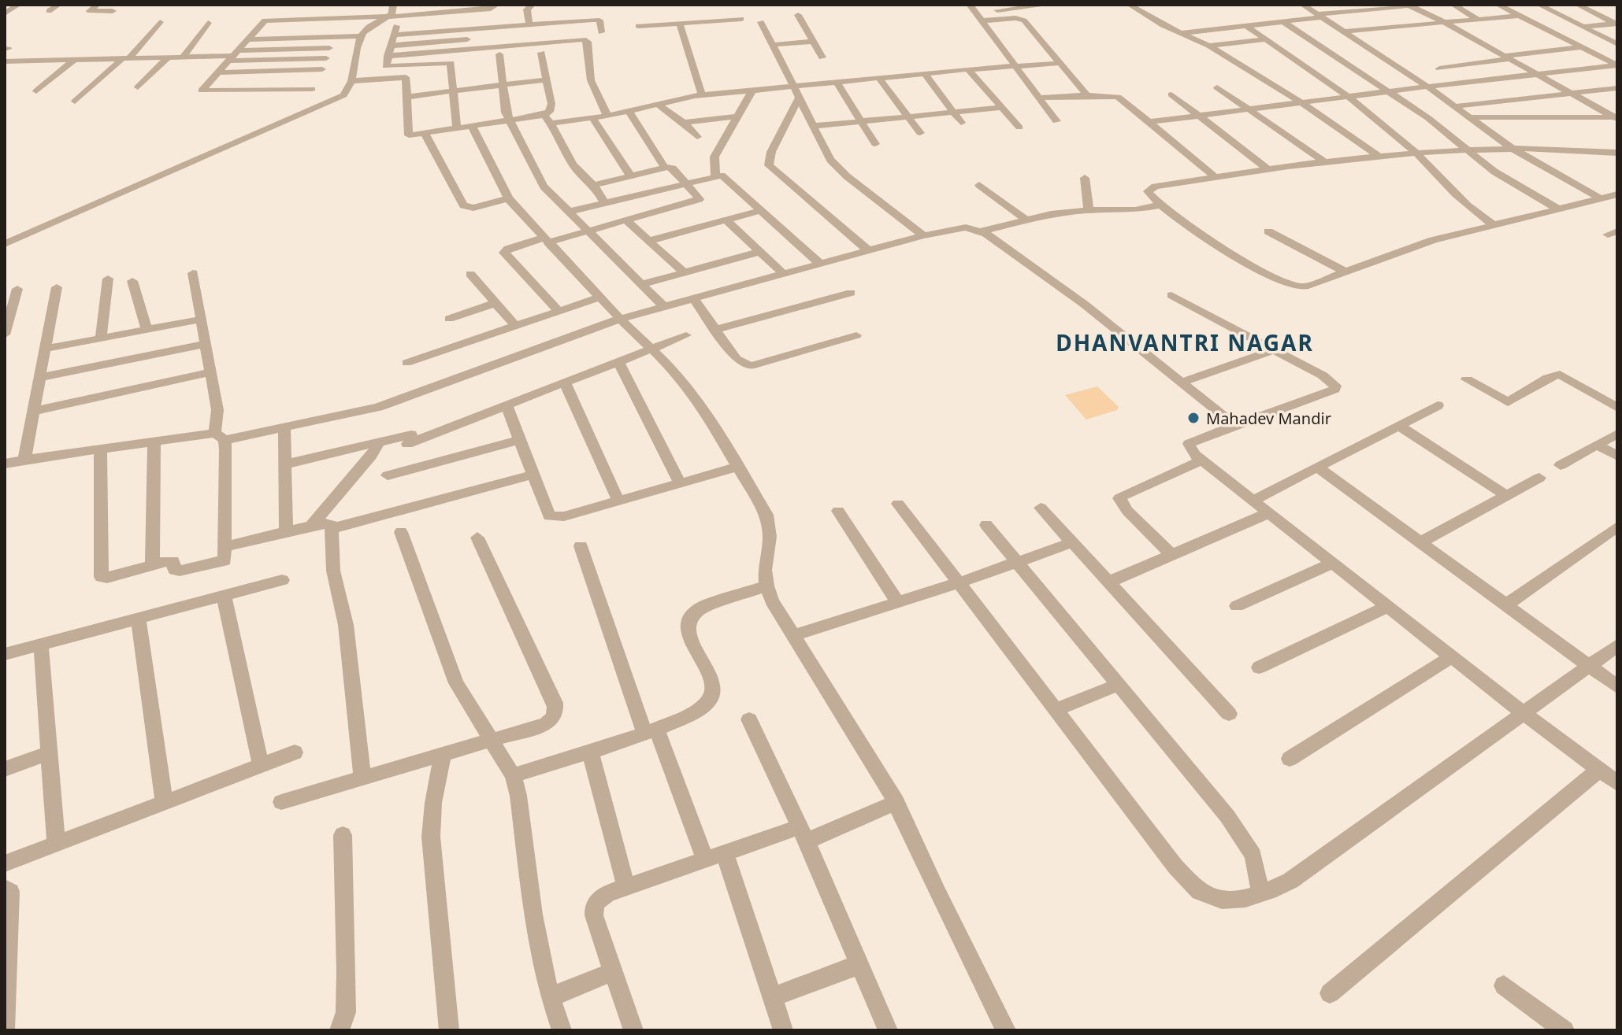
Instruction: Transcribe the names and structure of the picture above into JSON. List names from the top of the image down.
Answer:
{
  "districts": ["DHANVANTRI NAGAR"],
  "places": ["Mahadev Mandir"]
}
